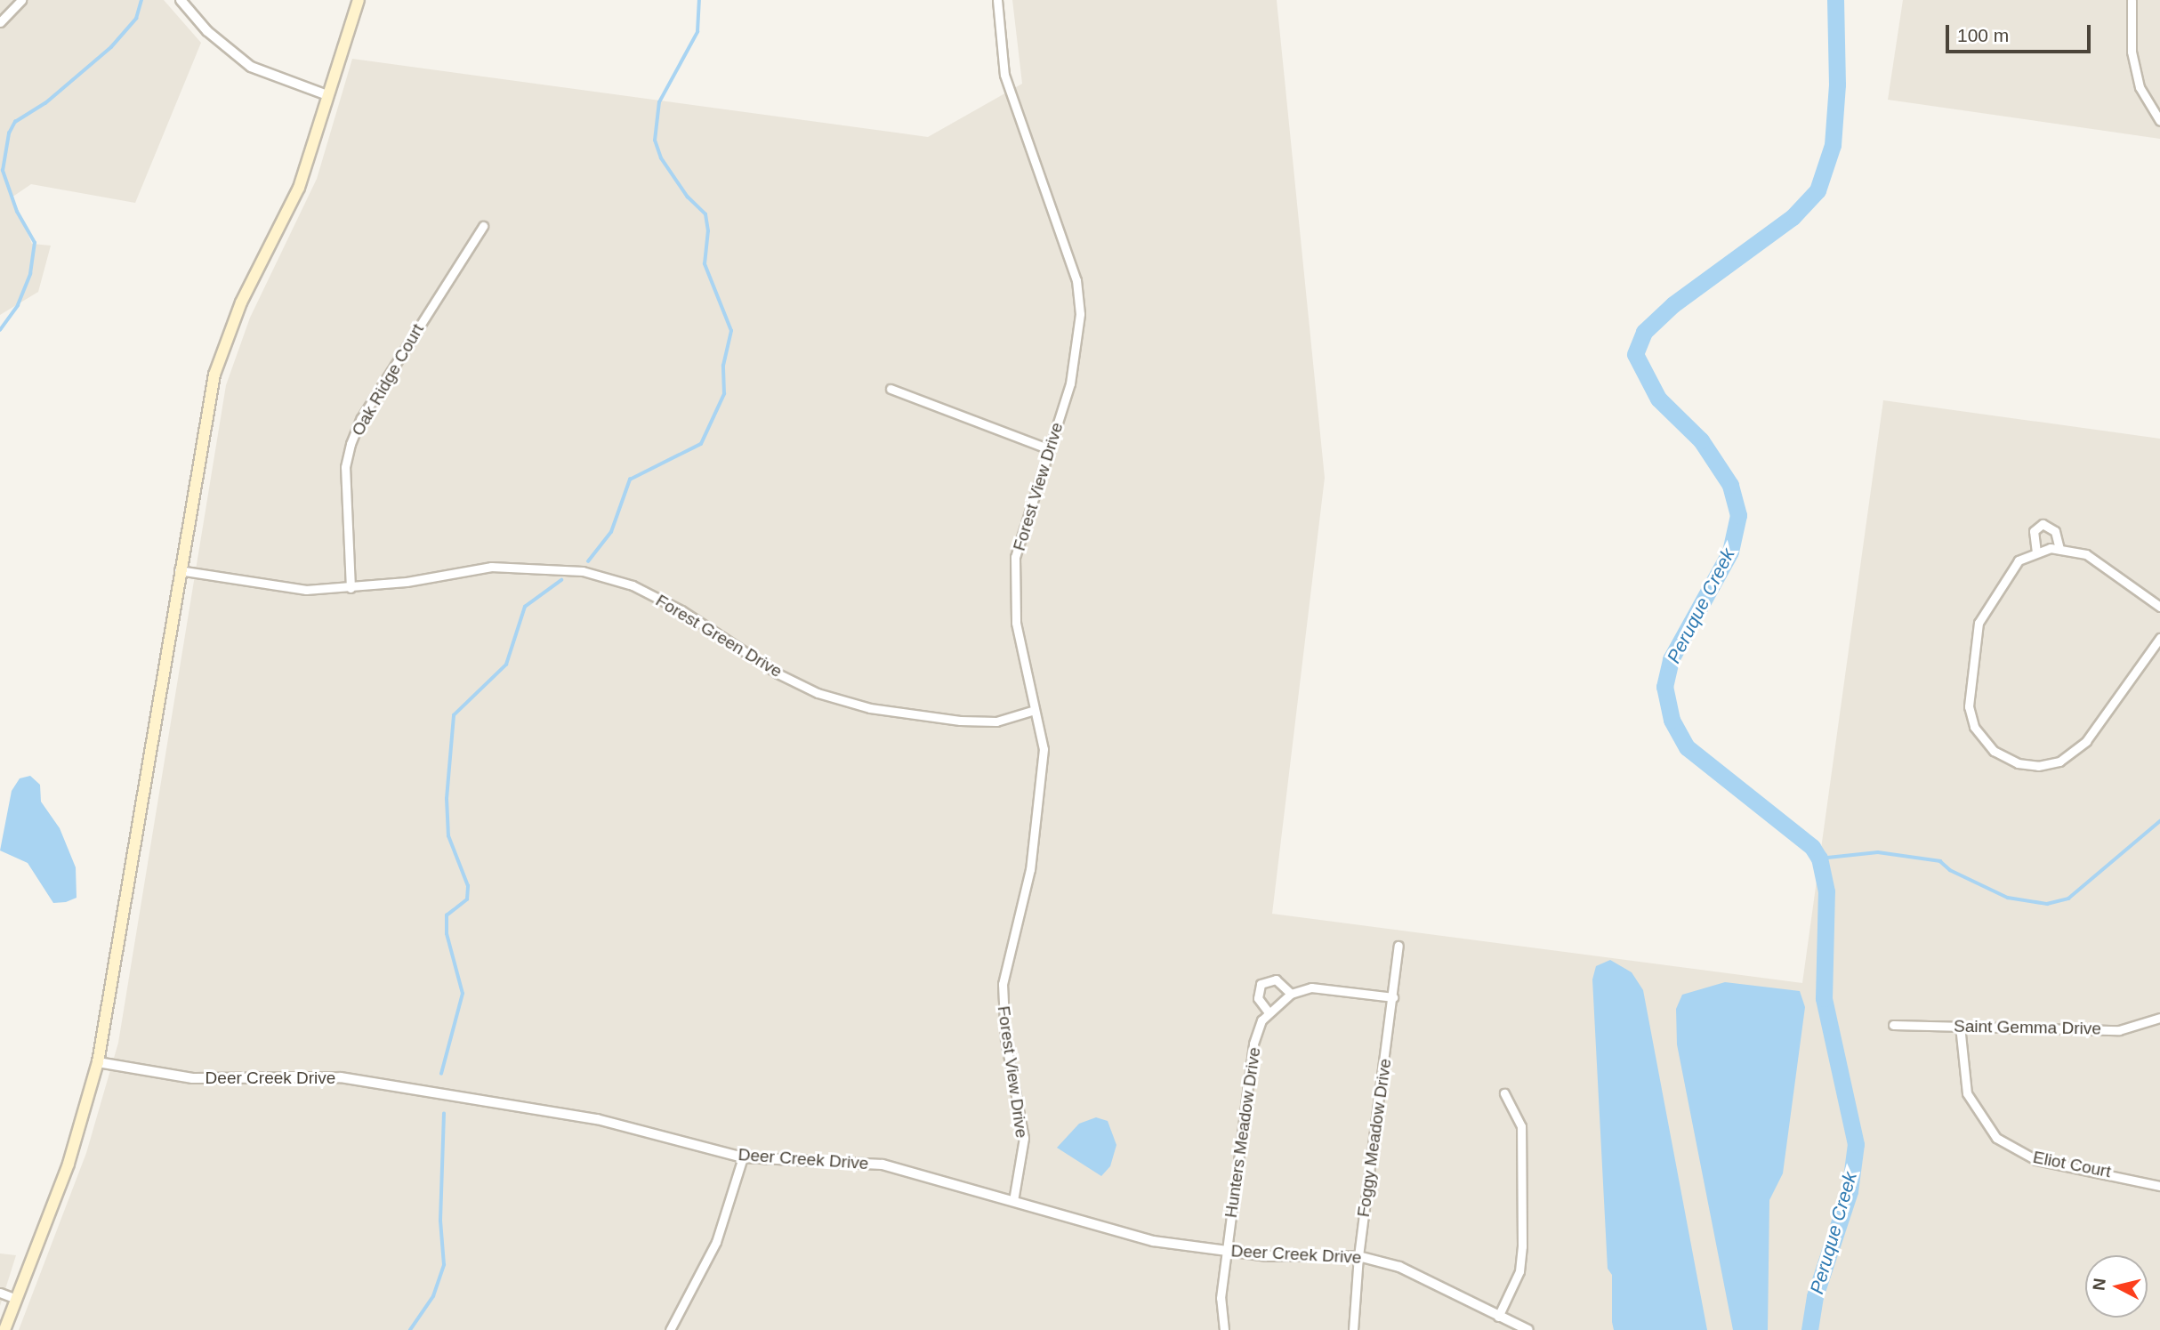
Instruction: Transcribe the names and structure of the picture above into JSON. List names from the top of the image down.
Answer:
{
  "streets": {
    "street": [
      "Oak Ridge Court",
      "Forest View Drive",
      "Forest Green Drive",
      "Saint Gemma Drive",
      "Deer Creek Drive",
      "Hunters Meadow Drive",
      "Foggy Meadow Drive",
      "Eliot Court"
    ]
  },
  "crossings": [
    ["Oak Ridge Court", "Forest Green Drive"],
    ["Forest View Drive", "Forest Green Drive"],
    ["Forest View Drive", "Deer Creek Drive"],
    ["Saint Gemma Drive", "Eliot Court"],
    ["Deer Creek Drive", "Hunters Meadow Drive"],
    ["Deer Creek Drive", "Foggy Meadow Drive"],
    ["Hunters Meadow Drive", "Foggy Meadow Drive"]
  ],
  "water": ["Peruque Creek"],
  "scale_bar": "100 m",
  "north": "left"
}
